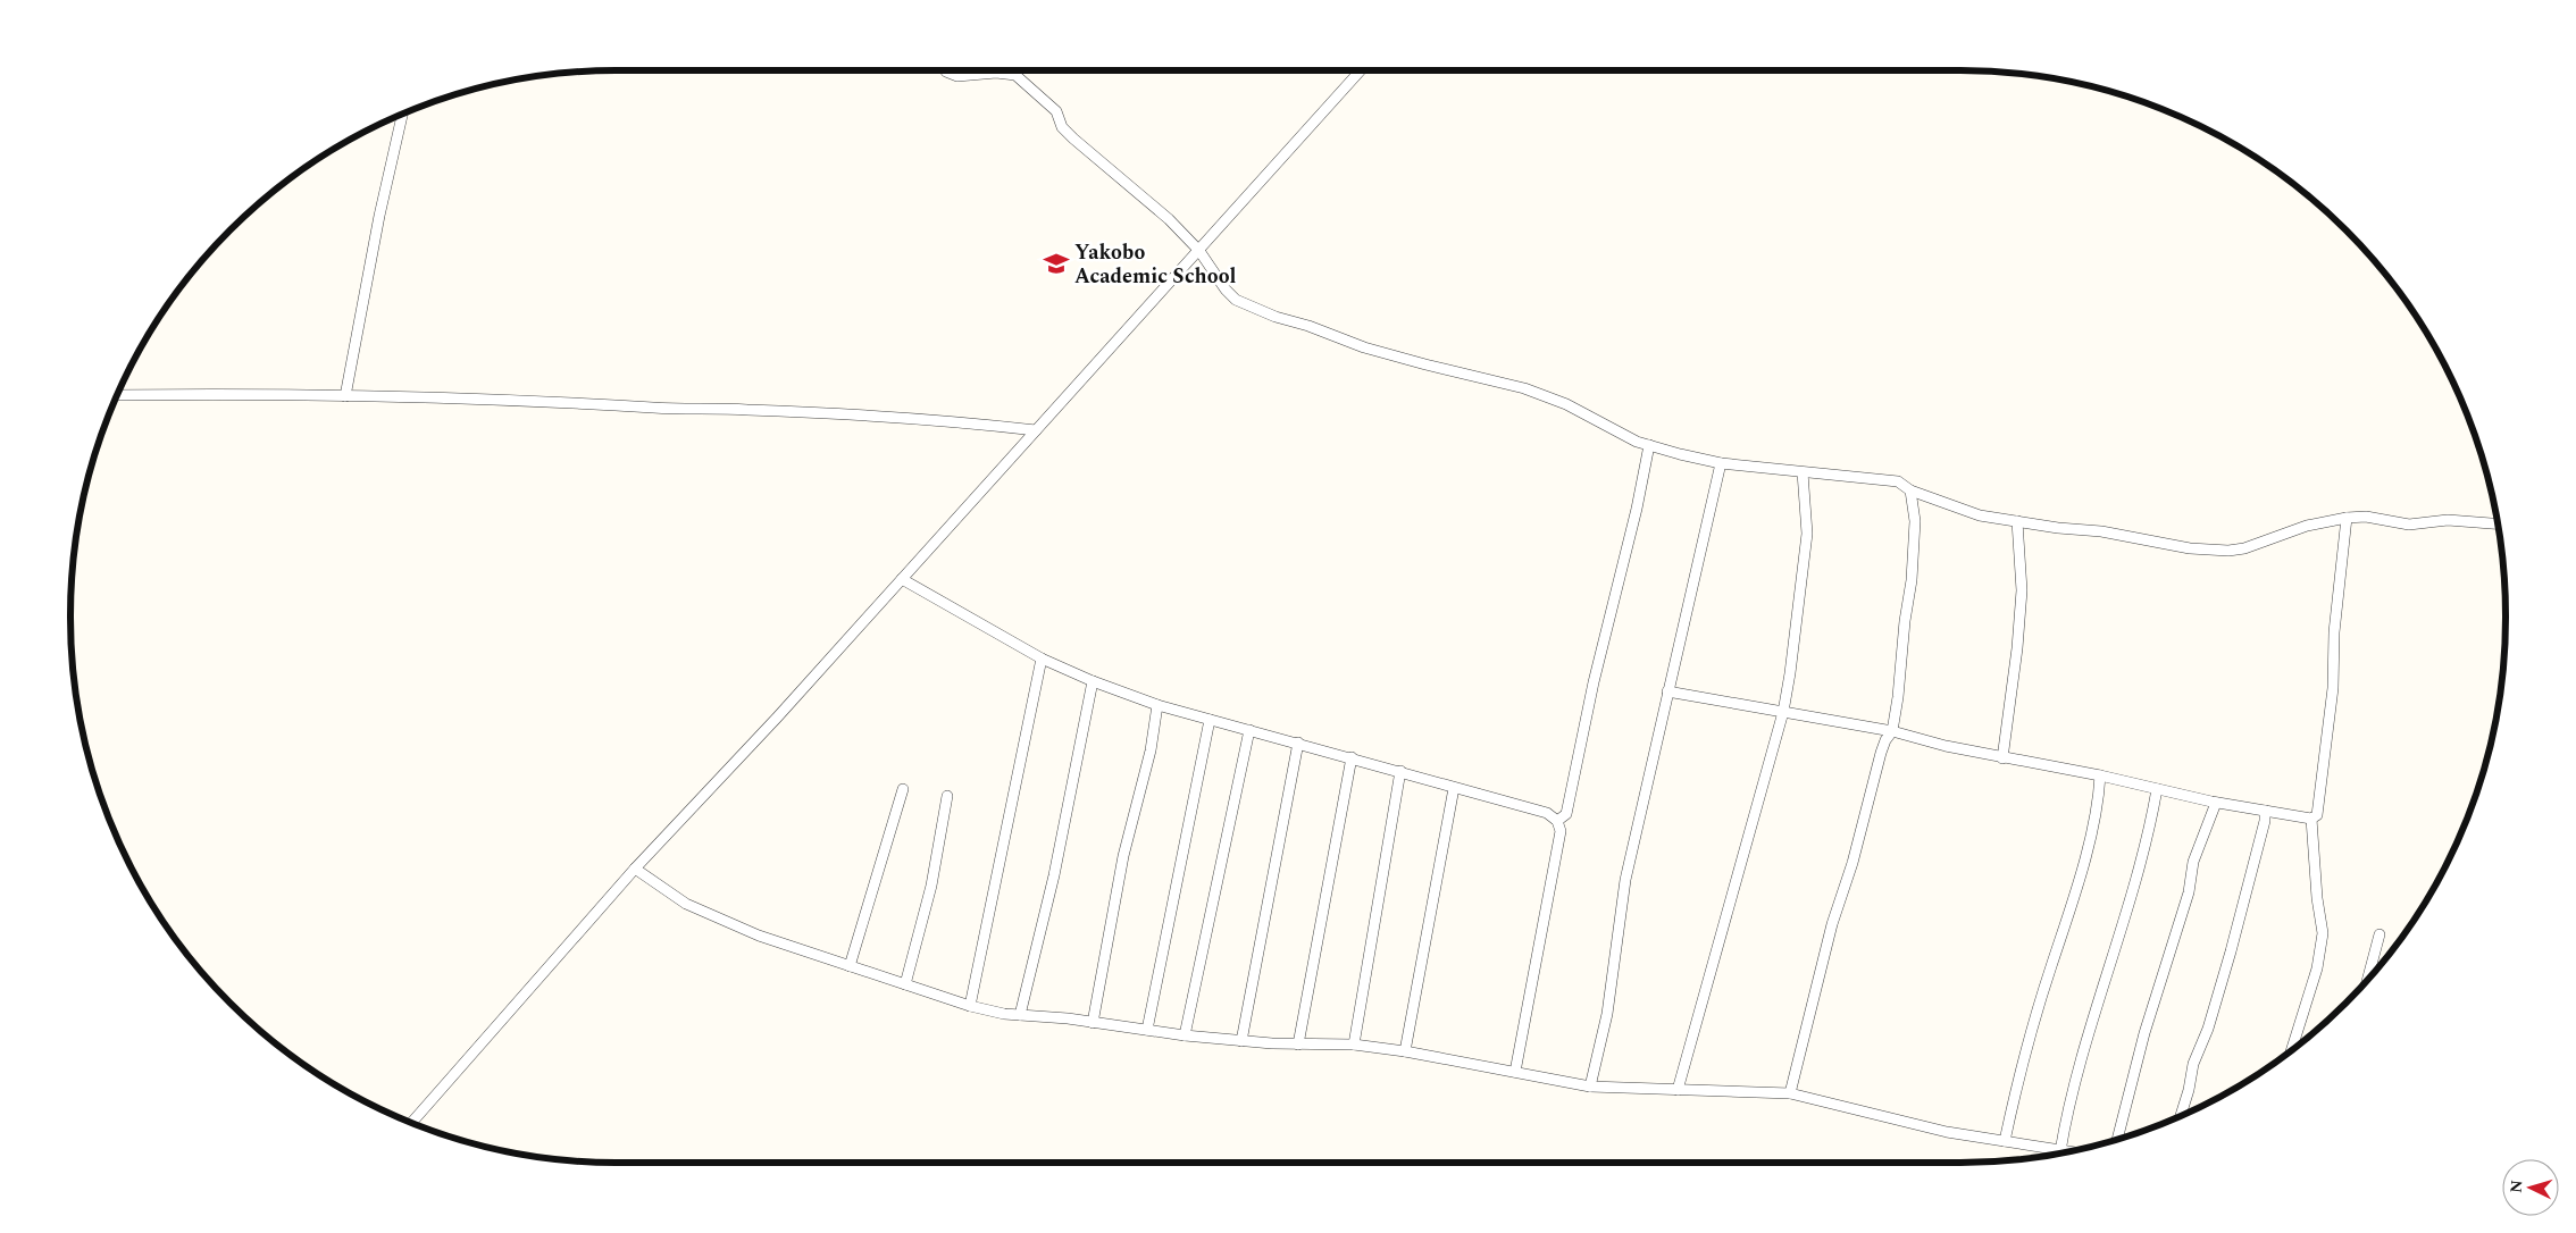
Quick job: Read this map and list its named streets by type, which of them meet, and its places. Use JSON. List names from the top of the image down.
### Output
{
  "places": {
    "school or university": ["Yakobo Academic School"]
  },
  "north": "left"
}
